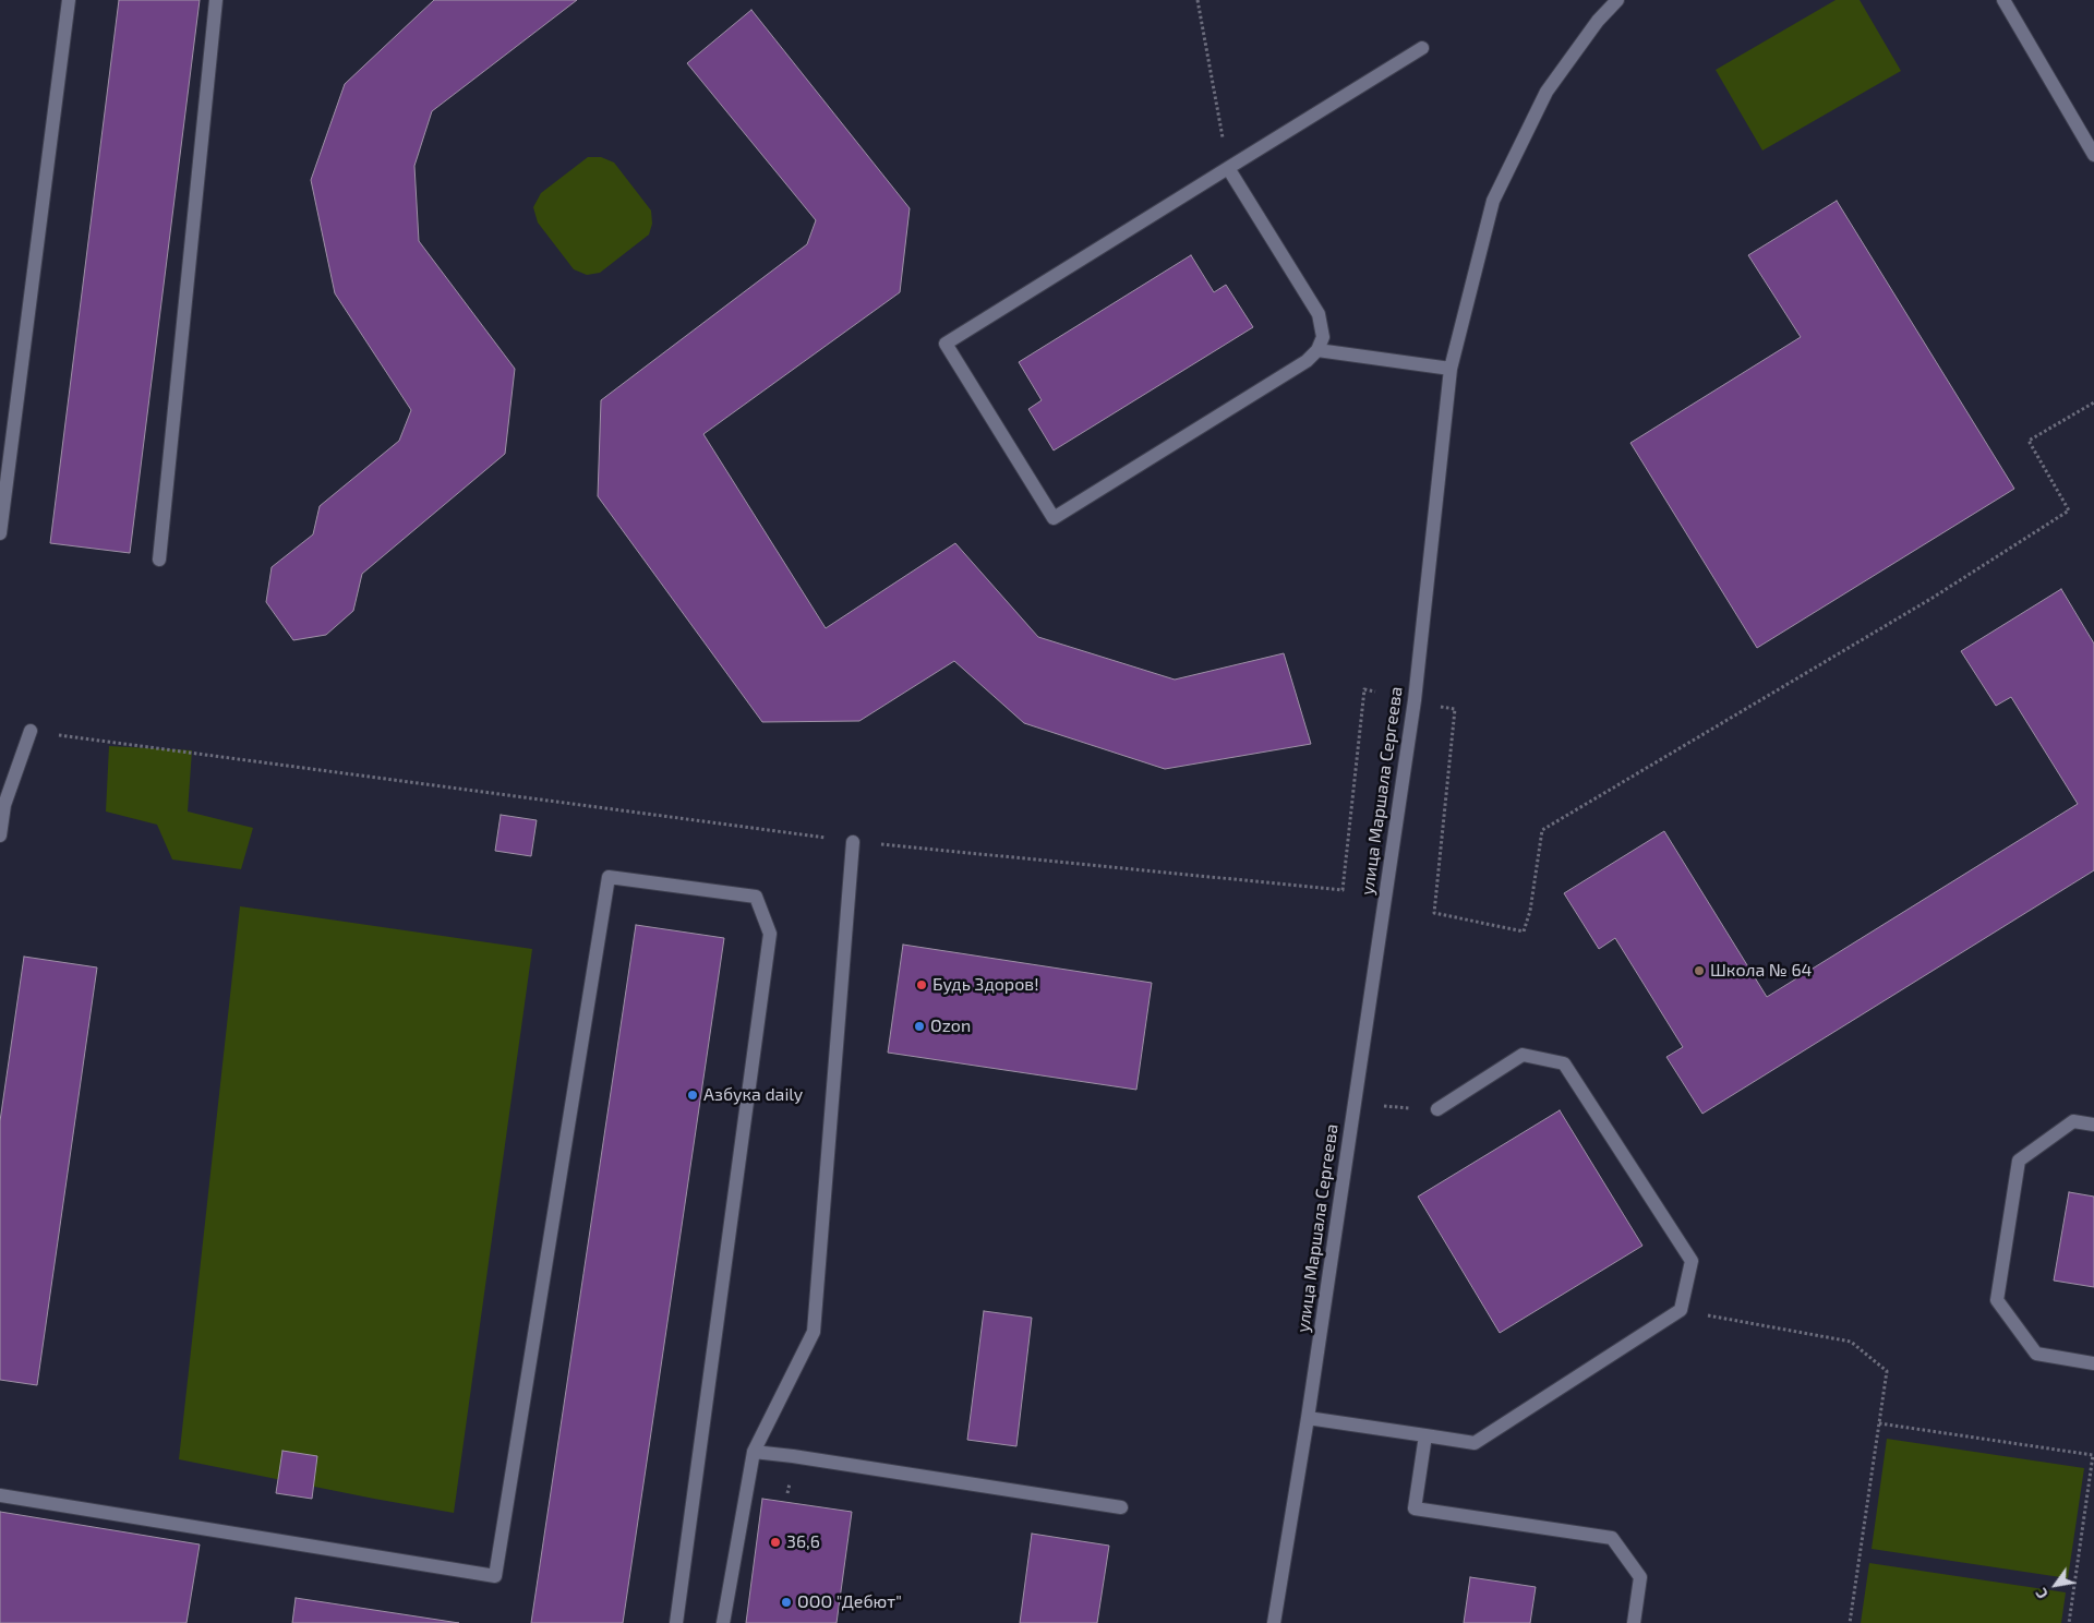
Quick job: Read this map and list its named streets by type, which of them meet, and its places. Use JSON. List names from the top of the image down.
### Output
{
  "streets": {
    "street": ["улица Маршала Сергеева"]
  },
  "places": [
    "Школа № 64",
    "Будь Здоров!",
    "Ozon",
    "Азбука daily",
    "36,6",
    "ООО \"Дебют\""
  ],
  "north": "bottom left"
}
